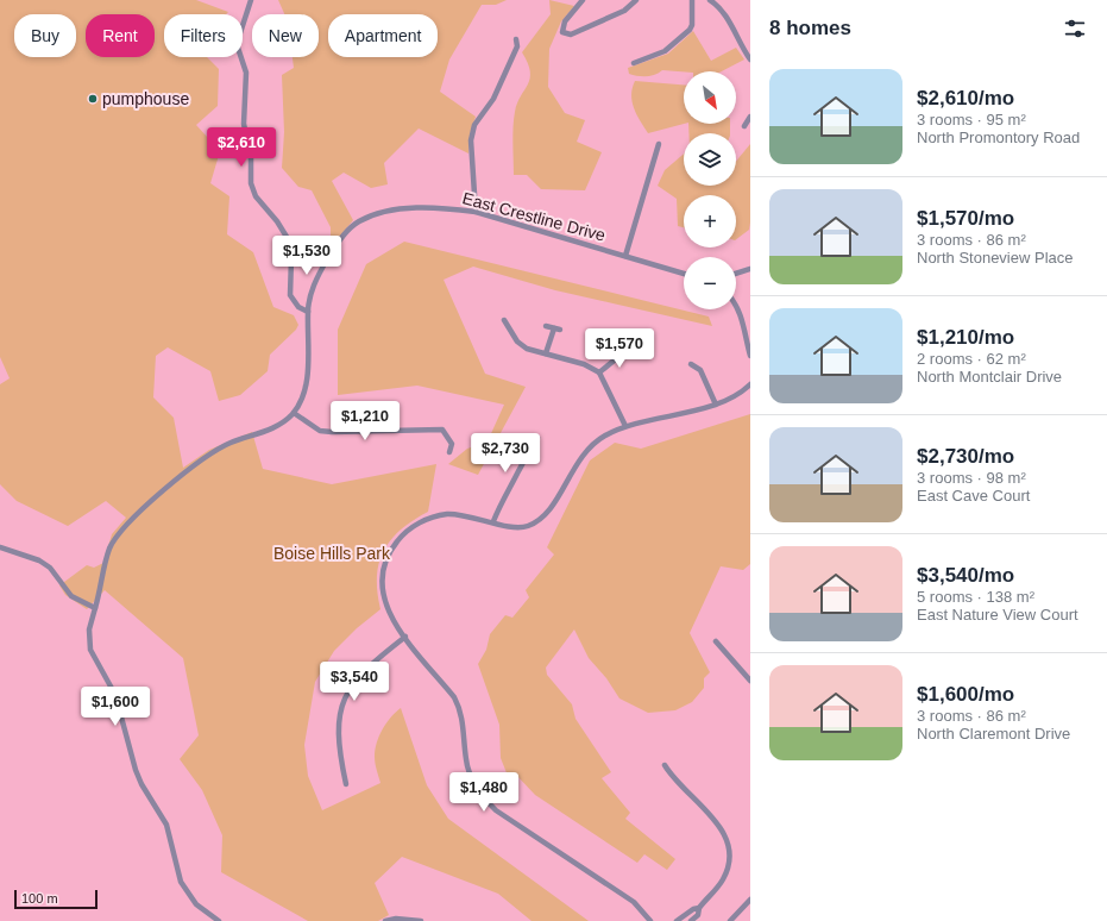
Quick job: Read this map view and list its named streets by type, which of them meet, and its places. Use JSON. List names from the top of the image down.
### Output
{
  "streets": {
    "street": ["East Crestline Drive"]
  },
  "parks": ["Boise Hills Park"],
  "places": ["pumphouse"],
  "scale_bar": "100 m",
  "north": "bottom right",
  "page": {
    "heading": "8 homes",
    "chip": [
      "Buy",
      "Rent",
      "Filters",
      "New",
      "Apartment"
    ],
    "list": [
      {
        "name": "$2,610/mo",
        "note": "3 rooms · 95 m² · North Promontory Road"
      },
      {
        "name": "$1,570/mo",
        "note": "3 rooms · 86 m² · North Stoneview Place"
      },
      {
        "name": "$1,210/mo",
        "note": "2 rooms · 62 m² · North Montclair Drive"
      },
      {
        "name": "$2,730/mo",
        "note": "3 rooms · 98 m² · East Cave Court"
      },
      {
        "name": "$3,540/mo",
        "note": "5 rooms · 138 m² · East Nature View Court"
      },
      {
        "name": "$1,600/mo",
        "note": "3 rooms · 86 m² · North Claremont Drive"
      }
    ],
    "map_buttons": ["+", "−"],
    "price": [
      "$2,610",
      "$1,530",
      "$1,570",
      "$1,210",
      "$2,730",
      "$3,540",
      "$1,600",
      "$1,480"
    ],
    "scale": "100 m"
  }
}
